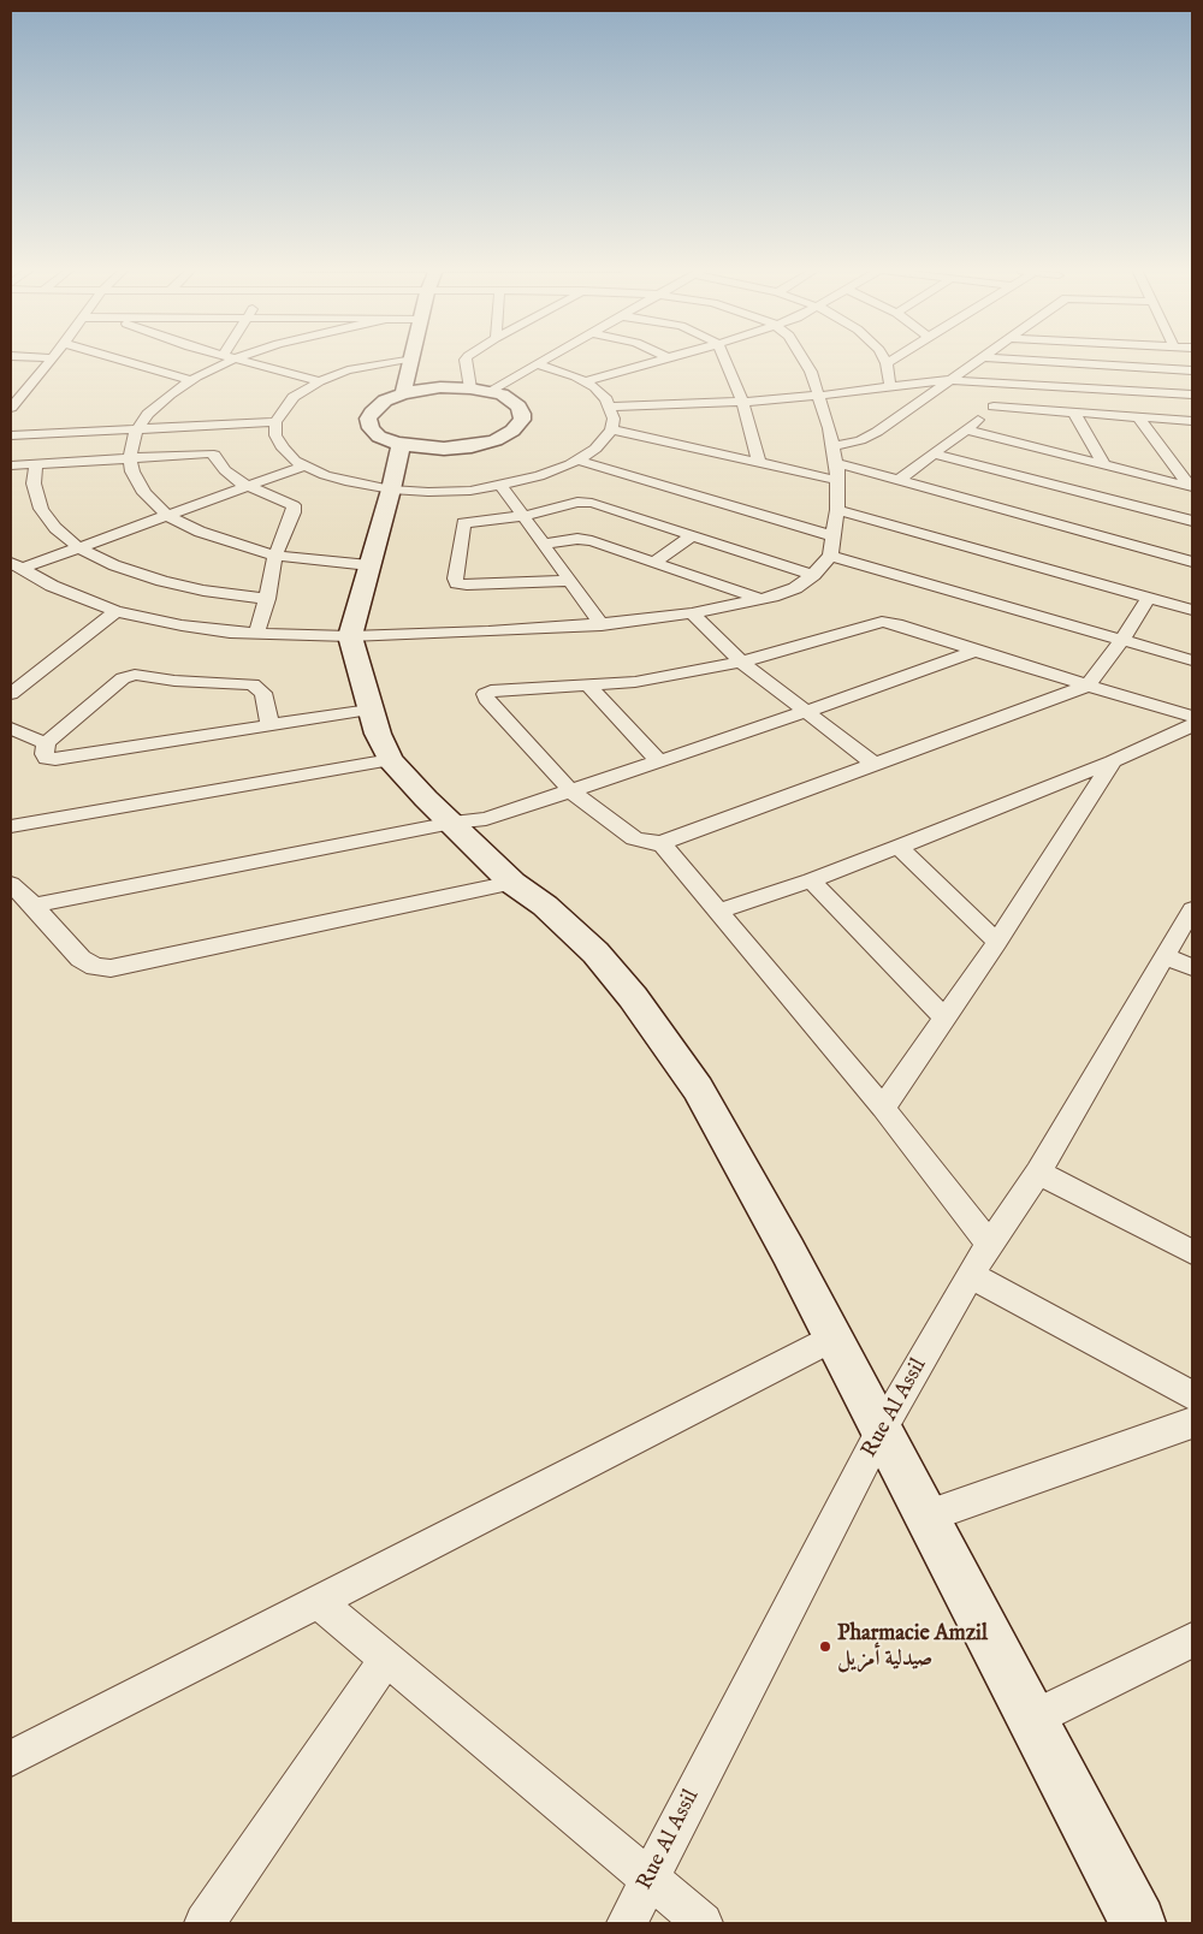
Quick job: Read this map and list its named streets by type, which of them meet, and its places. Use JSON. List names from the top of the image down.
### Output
{
  "streets": {
    "street": ["Rue Al Assil"]
  },
  "places": ["Pharmacie Amzil صيدلية أمزيل"]
}
